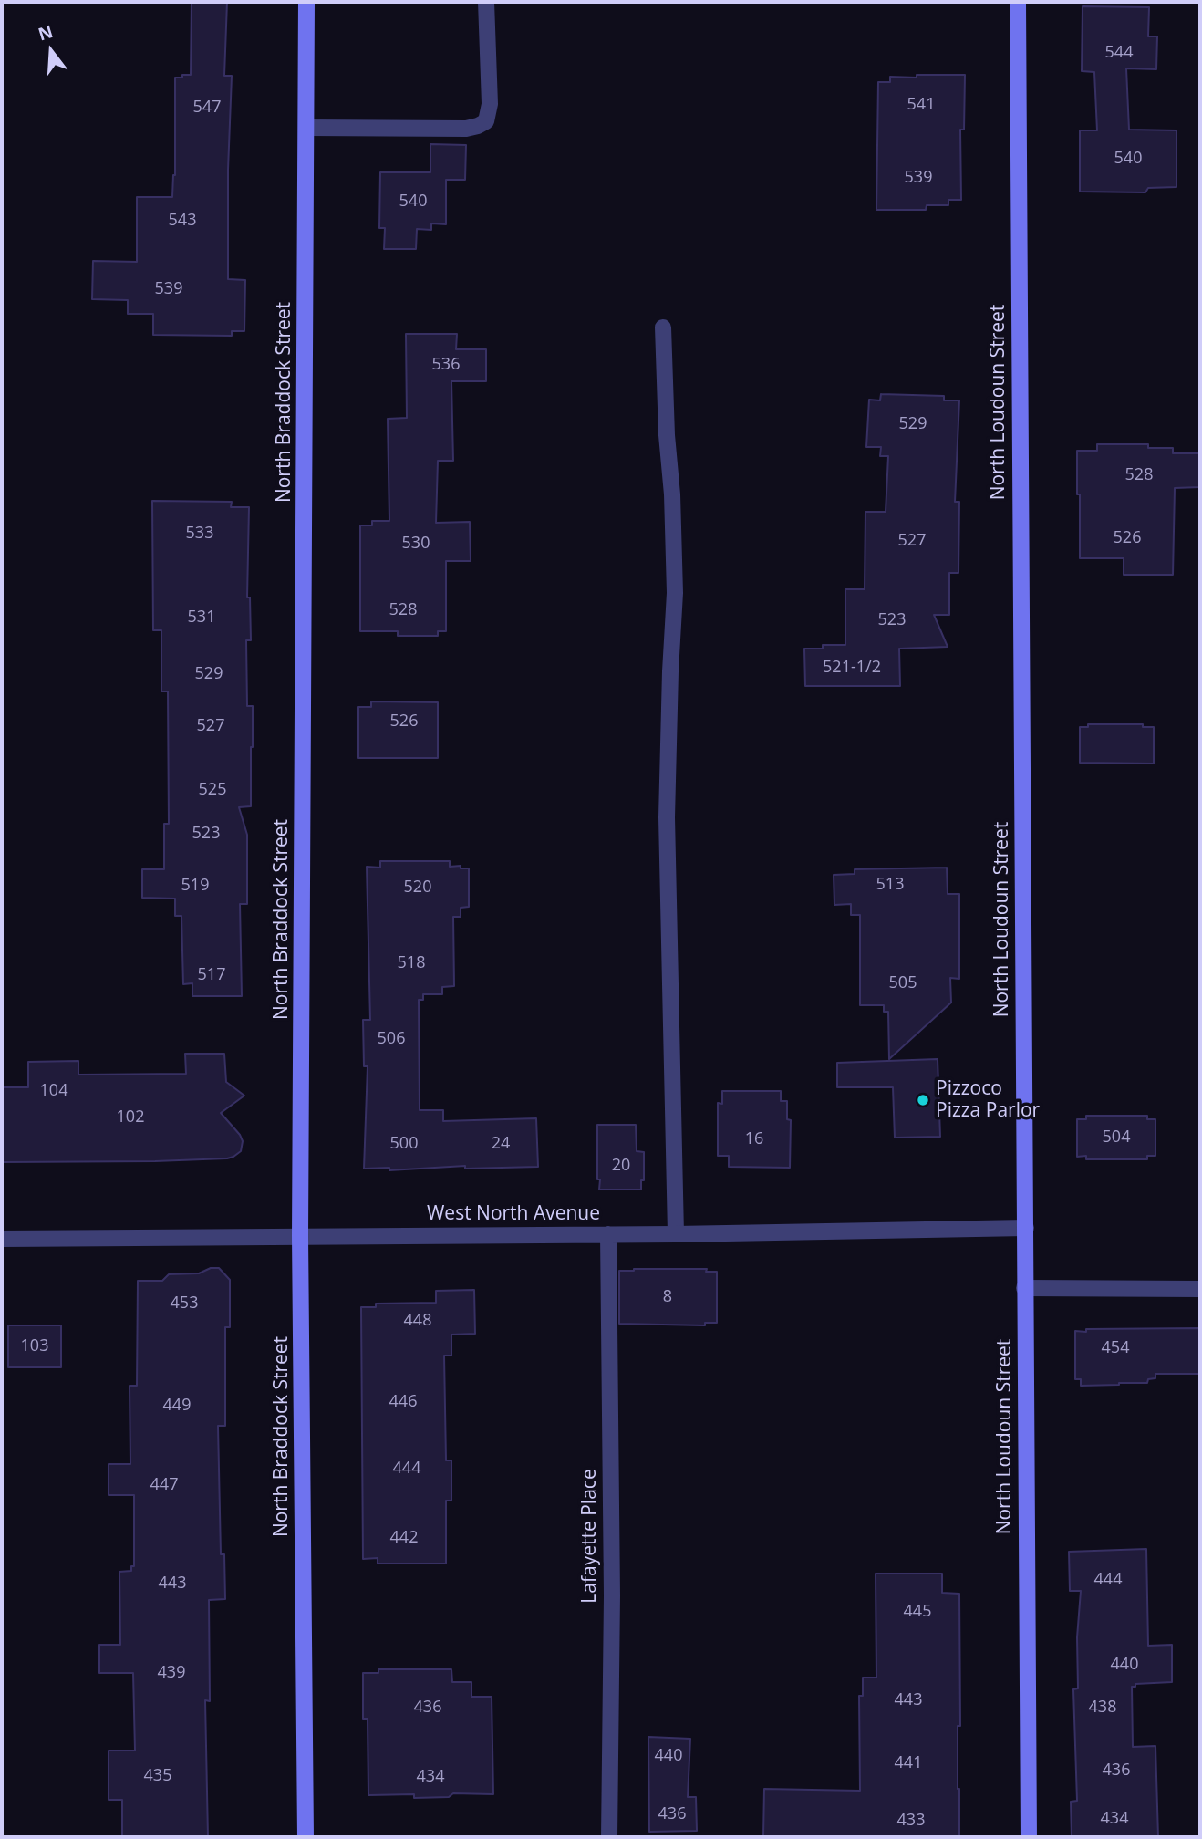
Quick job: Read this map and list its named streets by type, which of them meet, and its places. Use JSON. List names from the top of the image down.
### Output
{
  "streets": {
    "street": [
      "North Braddock Street",
      "North Loudoun Street",
      "West North Avenue",
      "Lafayette Place"
    ]
  },
  "crossings": [
    ["North Braddock Street", "West North Avenue"],
    ["North Loudoun Street", "West North Avenue"],
    ["West North Avenue", "Lafayette Place"]
  ],
  "places": ["Pizzoco Pizza Parlor"],
  "house_numbers": [
    "544",
    "541",
    "547",
    "540",
    "539",
    "540",
    "543",
    "539",
    "536",
    "529",
    "528",
    "533",
    "526",
    "527",
    "530",
    "528",
    "531",
    "523",
    "521-1/2",
    "529",
    "526",
    "527",
    "525",
    "523",
    "513",
    "519",
    "520",
    "518",
    "517",
    "505",
    "506",
    "104",
    "102",
    "504",
    "16",
    "500",
    "24",
    "20",
    "8",
    "453",
    "448",
    "103",
    "454",
    "446",
    "449",
    "444",
    "447",
    "442",
    "444",
    "443",
    "445",
    "440",
    "439",
    "443",
    "436",
    "438",
    "440",
    "441",
    "436",
    "435",
    "434",
    "436",
    "434",
    "433"
  ],
  "north": "top"
}
